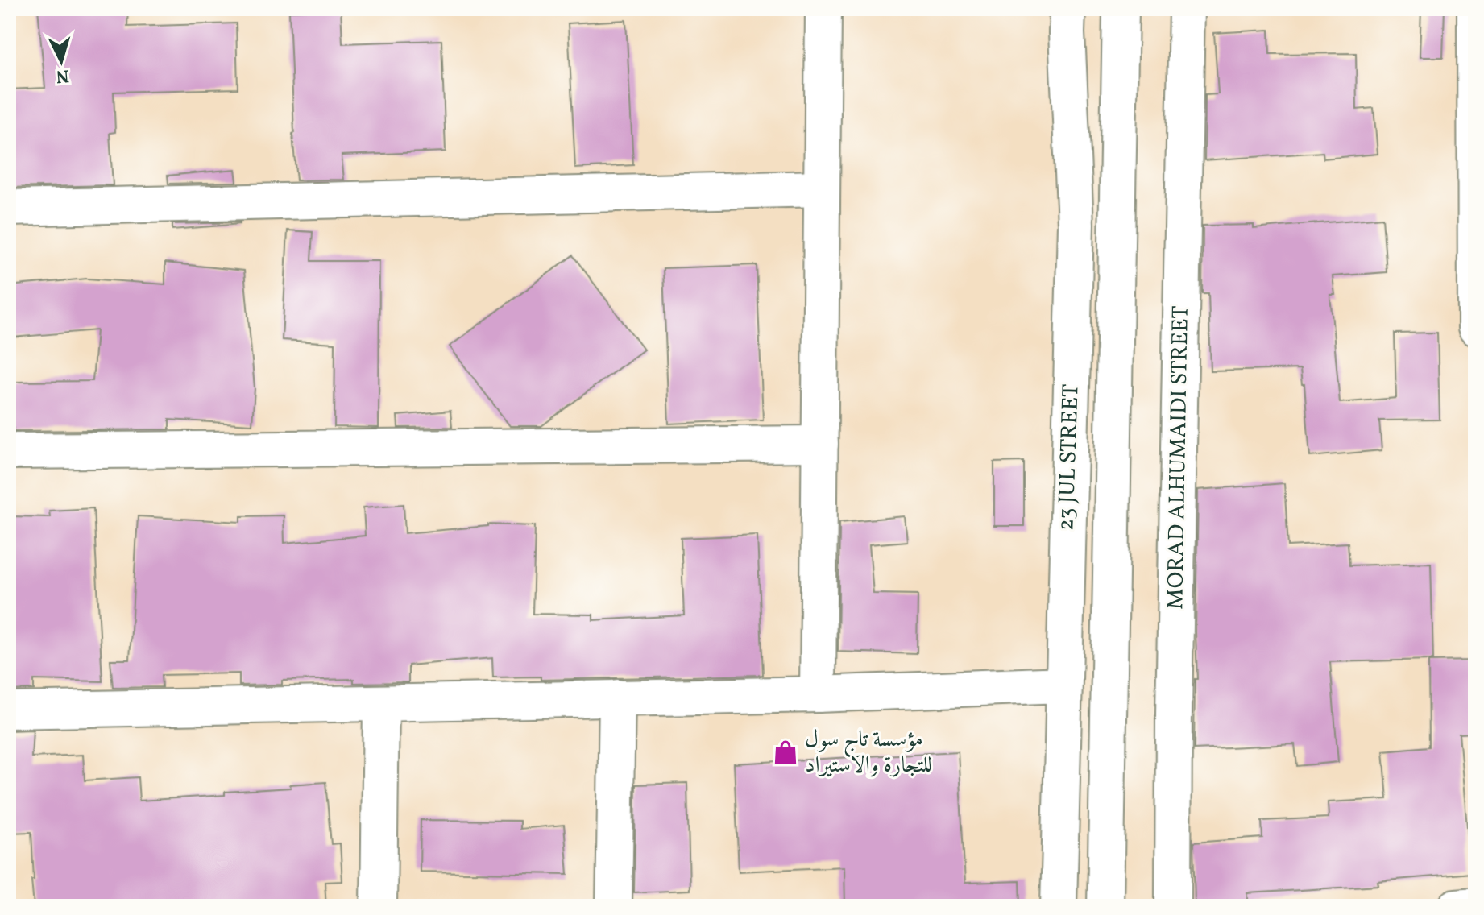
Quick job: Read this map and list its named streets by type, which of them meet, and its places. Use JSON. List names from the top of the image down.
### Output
{
  "streets": {
    "street": ["23 JUL STREET", "MORAD ALHUMAIDI STREET"]
  },
  "places": {
    "shop": ["مؤسسة تاج سول للتجارة والاستيراد"]
  },
  "north": "bottom"
}
